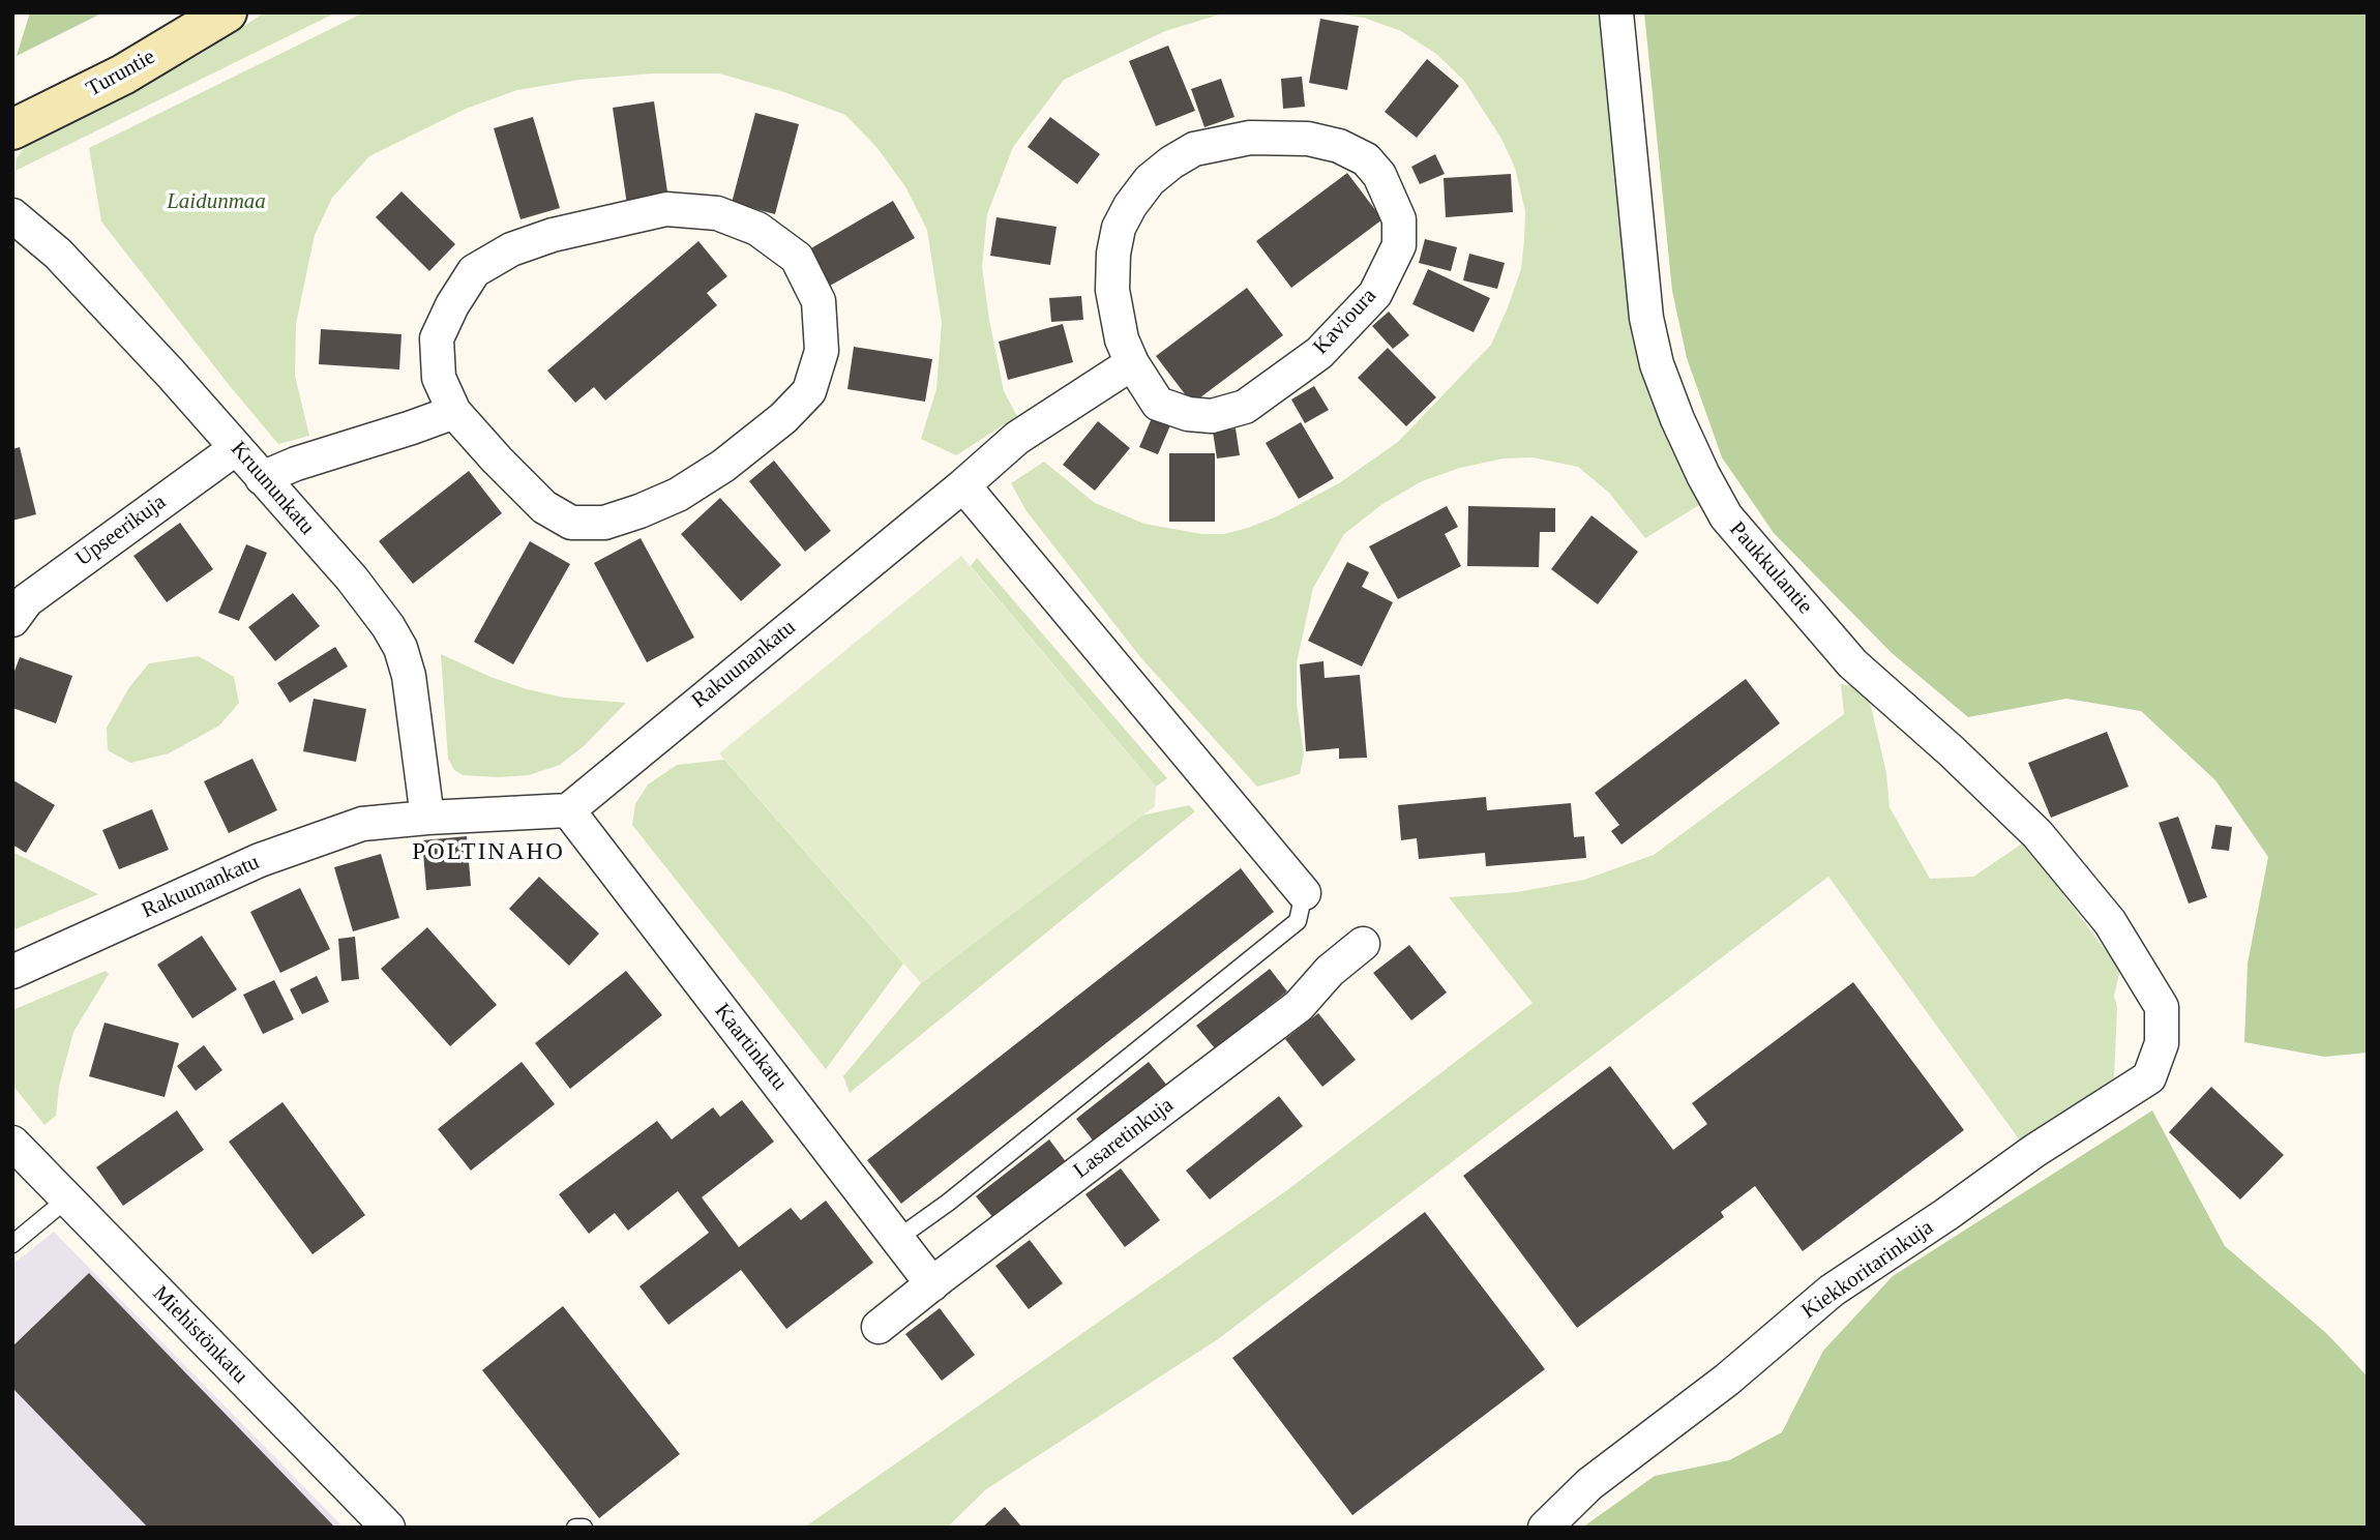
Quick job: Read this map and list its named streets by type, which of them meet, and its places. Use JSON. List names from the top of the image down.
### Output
{
  "streets": {
    "main road": ["Turuntie"],
    "street": [
      "Kavioura",
      "Kruununkatu",
      "Upseerikuja",
      "Paukkulantie",
      "Rakuunankatu",
      "Kaartinkatu",
      "Lasaretinkuja",
      "Kiekkoritarinkuja",
      "Miehistönkatu"
    ]
  },
  "crossings": [
    ["Kruununkatu", "Upseerikuja"],
    ["Kruununkatu", "Rakuunankatu"],
    ["Paukkulantie", "Kiekkoritarinkuja"],
    ["Rakuunankatu", "Kaartinkatu"],
    ["Kaartinkatu", "Lasaretinkuja"]
  ],
  "districts": ["POLTINAHO"],
  "parks": ["Laidunmaa"]
}
